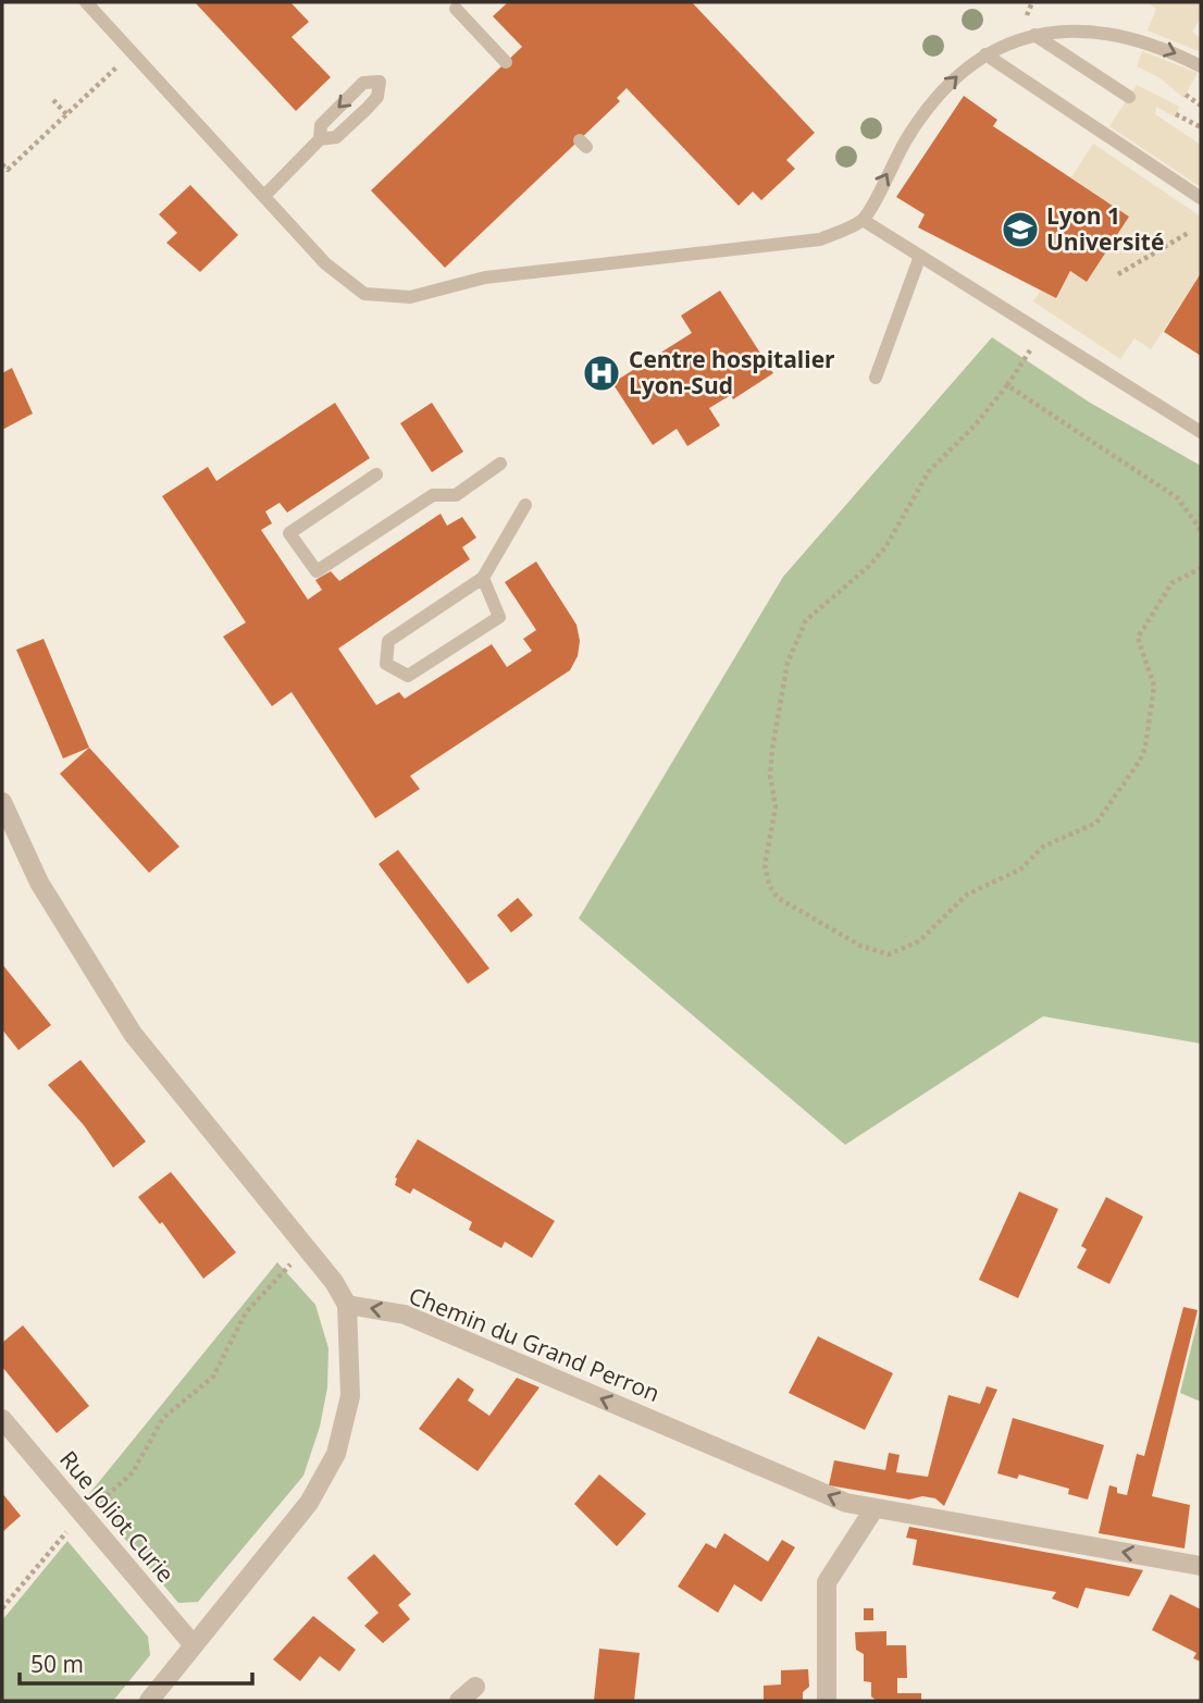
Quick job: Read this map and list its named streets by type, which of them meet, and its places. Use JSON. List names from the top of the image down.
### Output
{
  "streets": {
    "street": ["Chemin du Grand Perron", "Rue Joliot Curie"]
  },
  "one_way": ["Chemin du Grand Perron"],
  "places": {
    "school or university": ["Lyon 1 Université"],
    "hospital": ["Centre hospitalier Lyon-Sud"]
  },
  "scale_bar": "50 m"
}
